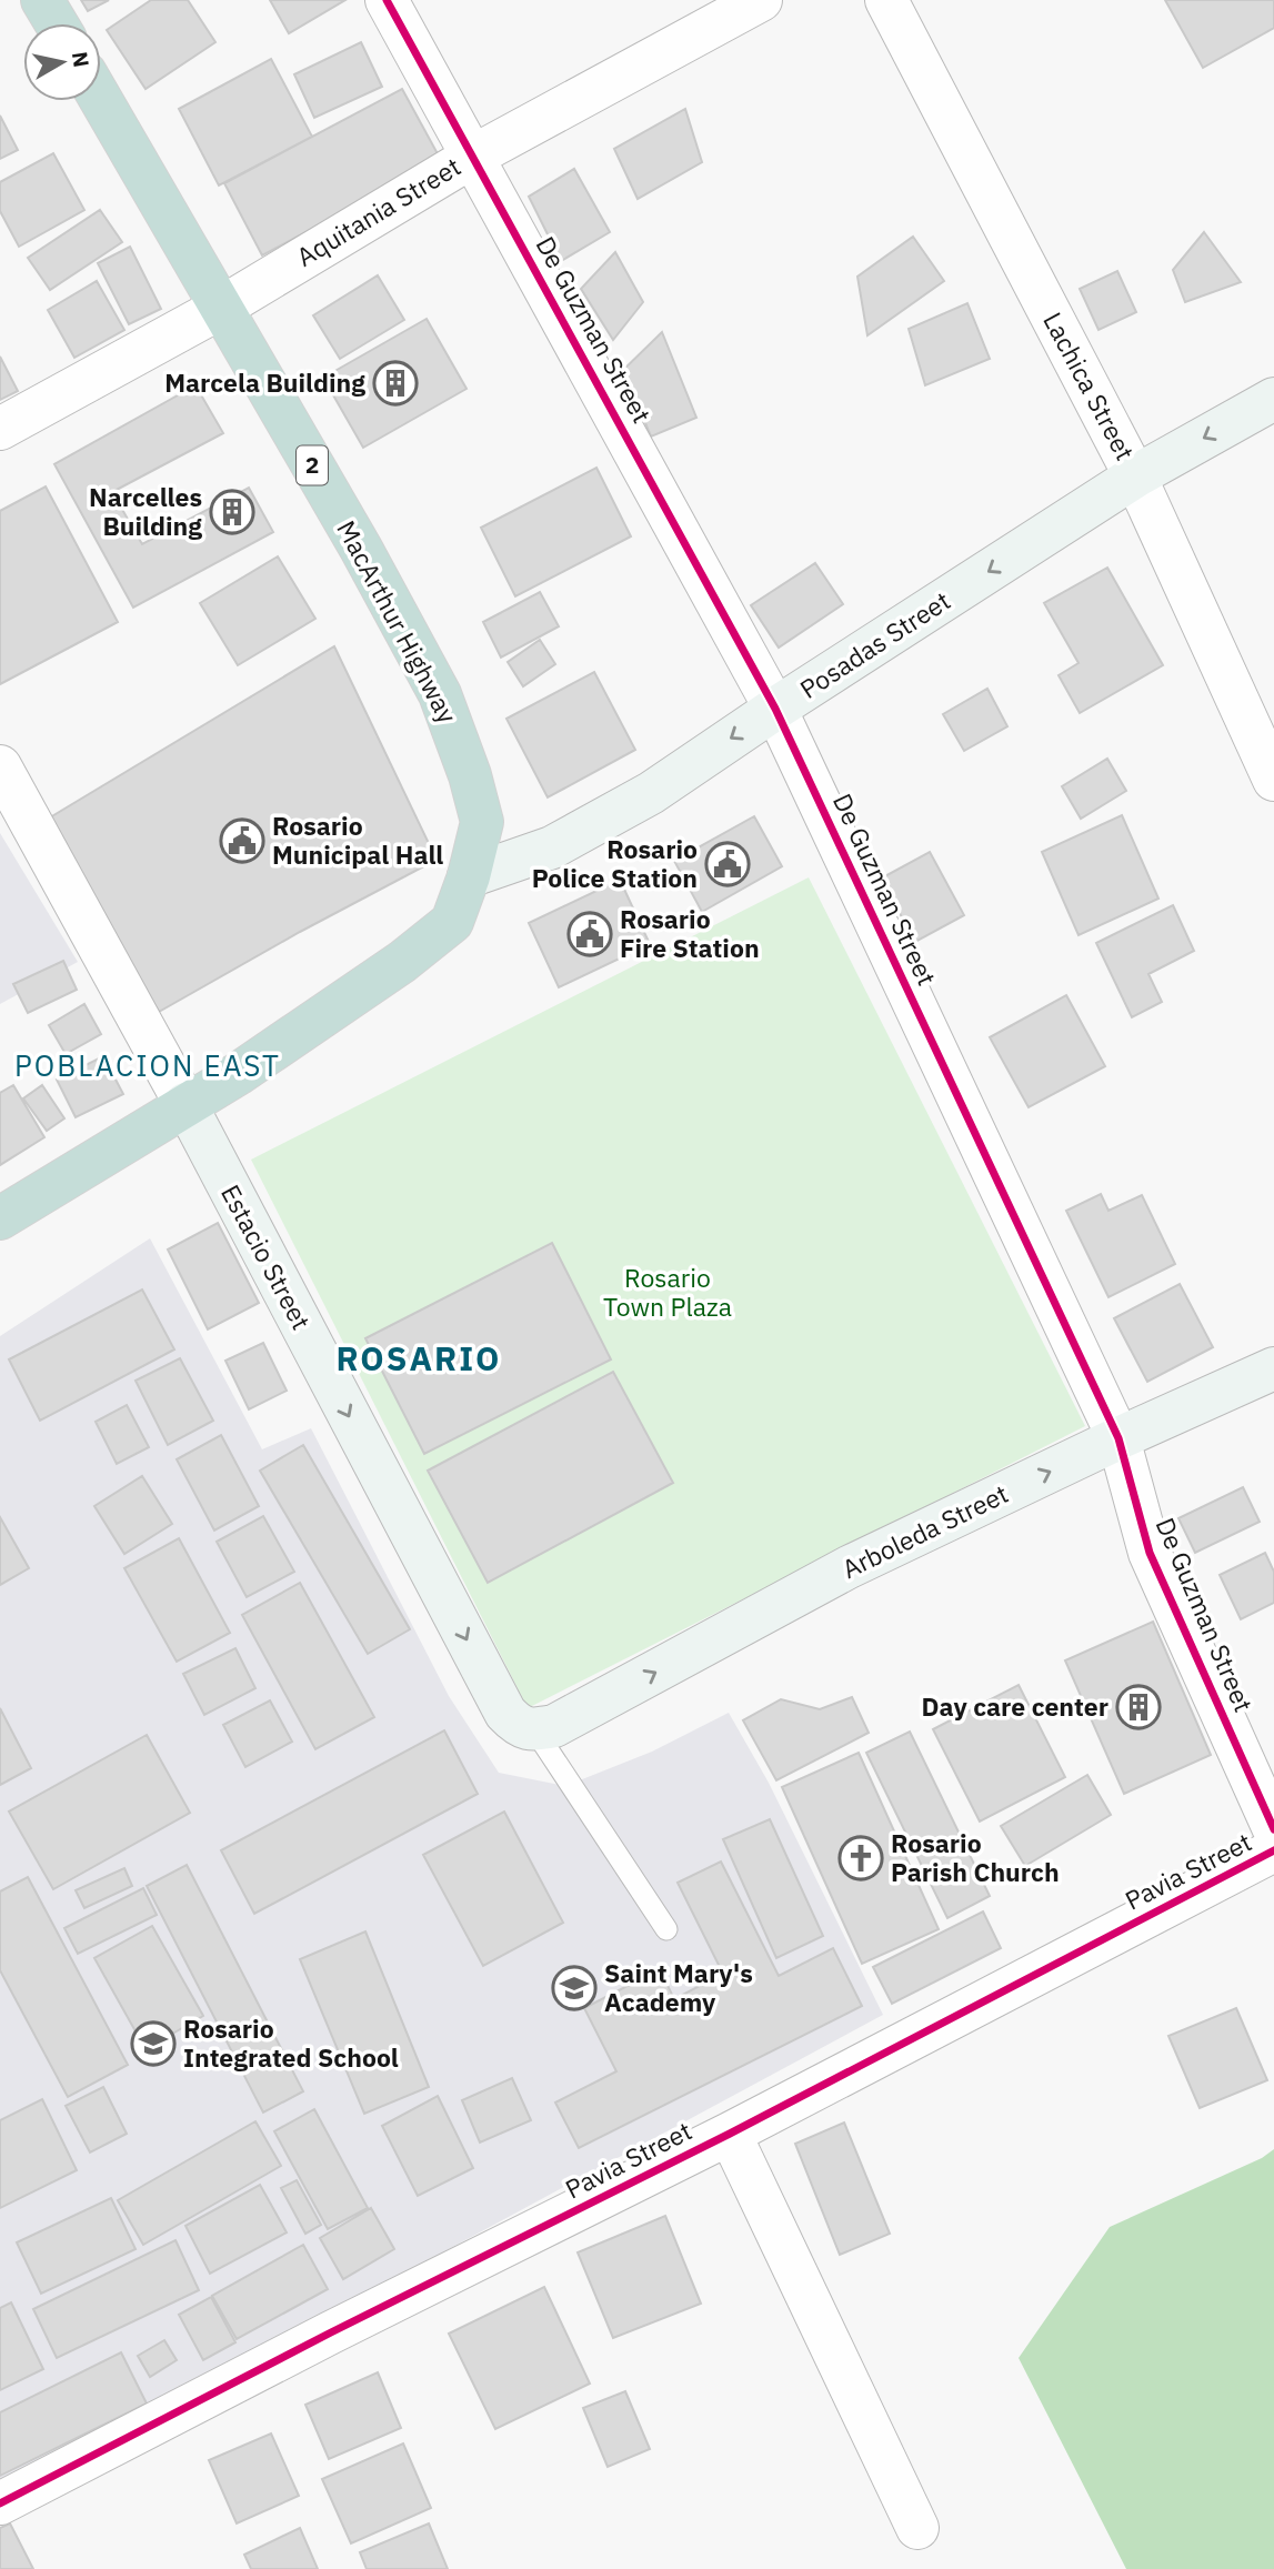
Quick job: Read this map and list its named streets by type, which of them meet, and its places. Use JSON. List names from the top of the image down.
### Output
{
  "streets": {
    "highway": ["2", "MacArthur Highway"],
    "main road": ["Posadas Street", "Estacio Street", "Arboleda Street"],
    "street": [
      "Aquitania Street",
      "De Guzman Street",
      "Lachica Street",
      "Pavia Street"
    ]
  },
  "crossings": [
    ["Aquitania Street", "De Guzman Street"],
    ["Aquitania Street", "MacArthur Highway"],
    ["De Guzman Street", "Posadas Street"],
    ["De Guzman Street", "Arboleda Street"],
    ["Lachica Street", "Posadas Street"],
    ["MacArthur Highway", "Posadas Street"],
    ["MacArthur Highway", "Estacio Street"],
    ["Estacio Street", "Arboleda Street"]
  ],
  "one_way": ["Posadas Street", "Estacio Street", "Arboleda Street"],
  "districts": ["POBLACION EAST", "ROSARIO"],
  "parks": ["Rosario Town Plaza"],
  "places": {
    "building": ["Marcela Building", "Narcelles Building", "Day care center"],
    "public building": ["Rosario Municipal Hall", "Rosario Police Station", "Rosario Fire Station"],
    "church": ["Rosario Parish Church"],
    "school or university": ["Saint Mary's Academy", "Rosario Integrated School"]
  },
  "north": "right"
}
